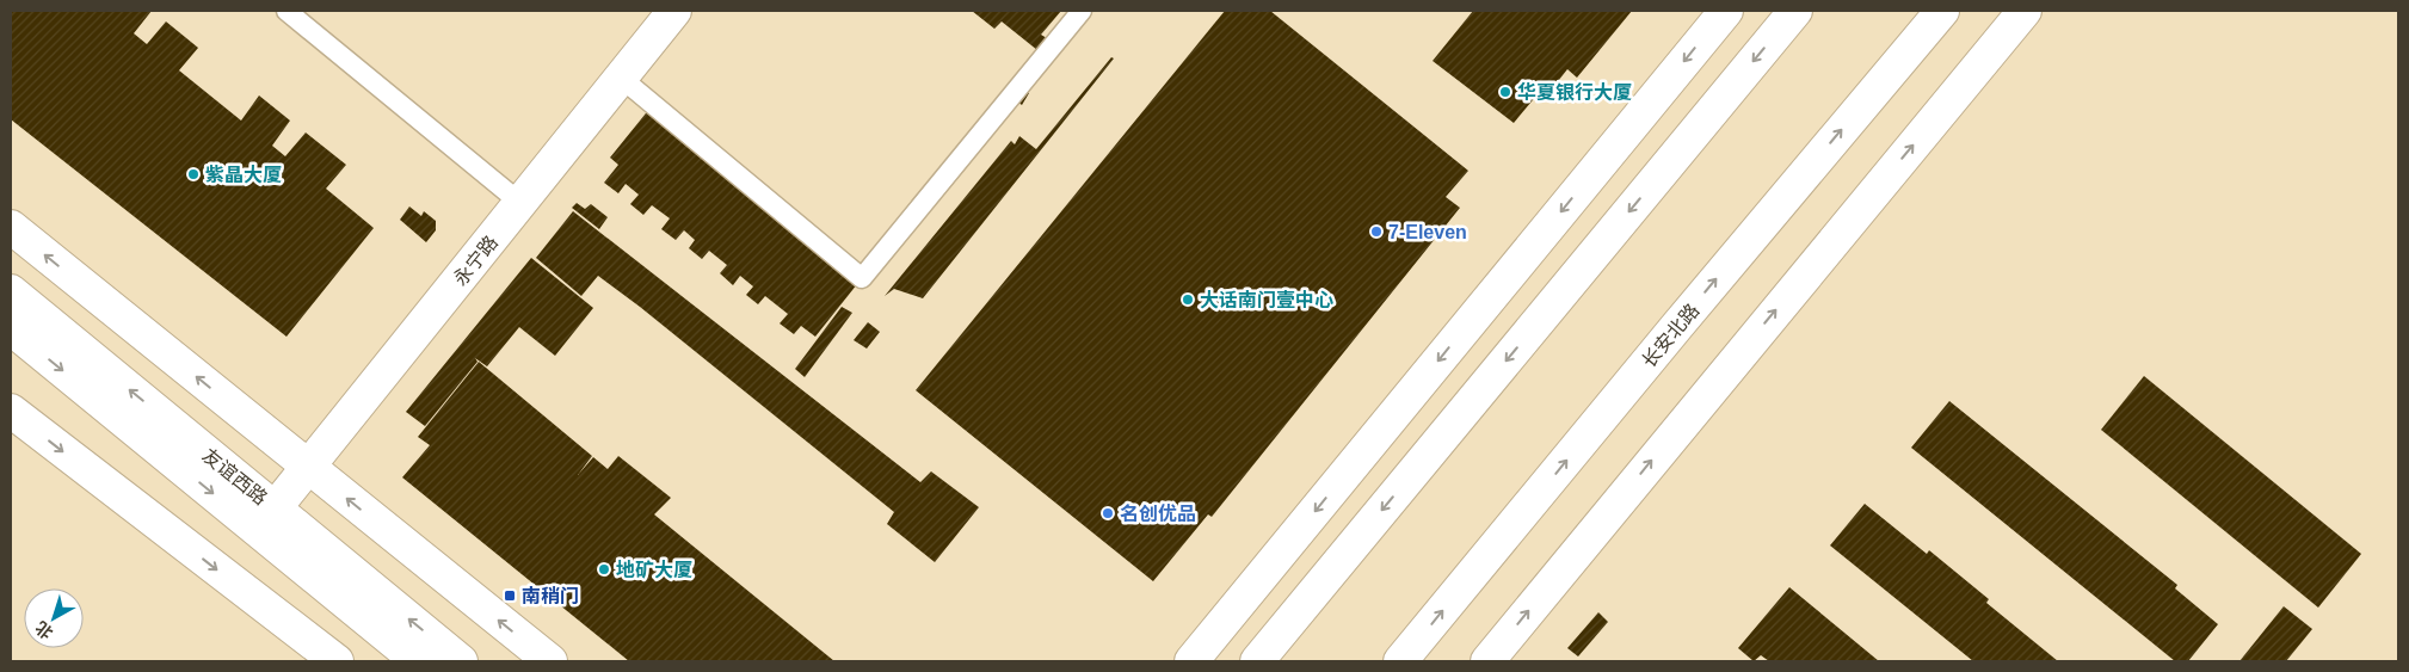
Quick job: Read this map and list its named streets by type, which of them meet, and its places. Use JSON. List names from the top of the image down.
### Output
{
  "streets": {
    "street": ["永宁路", "长安北路", "友谊西路"]
  },
  "crossings": [
    ["永宁路", "友谊西路"]
  ],
  "places": {
    "other": [
      "华夏银行大厦",
      "紫晶大厦",
      "7-Eleven",
      "大话南门壹中心",
      "名创优品",
      "地矿大厦"
    ],
    "transit": ["南稍门"]
  },
  "north": "bottom left"
}
